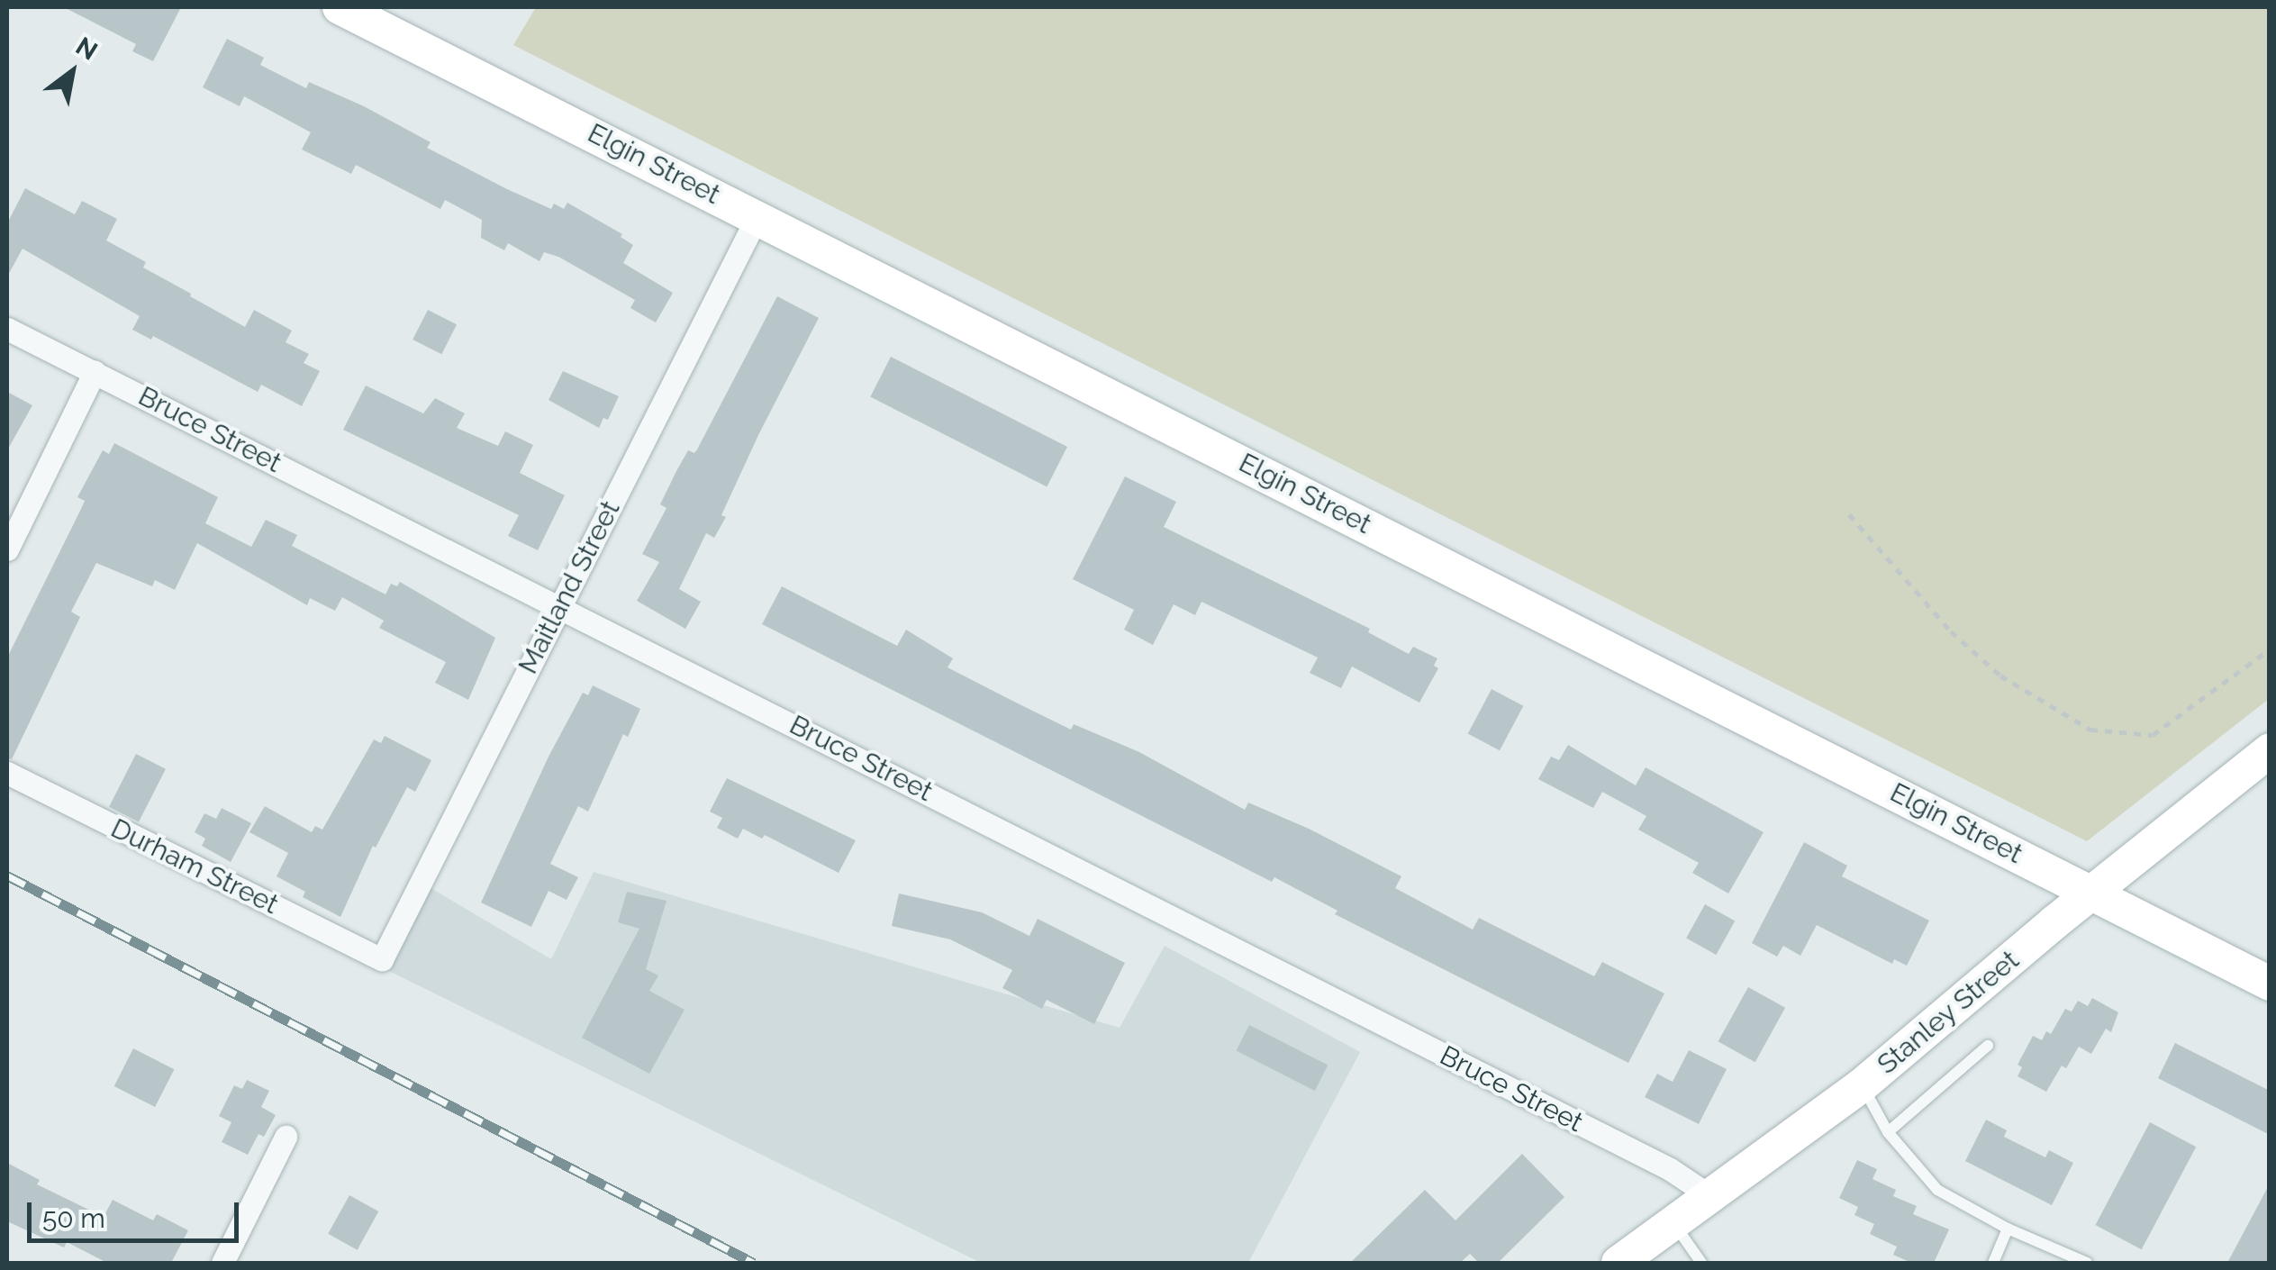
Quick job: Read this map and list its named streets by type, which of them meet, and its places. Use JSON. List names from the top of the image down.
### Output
{
  "streets": {
    "main road": ["Elgin Street", "Stanley Street"],
    "street": ["Bruce Street", "Maitland Street", "Durham Street"]
  },
  "crossings": [
    ["Elgin Street", "Maitland Street"],
    ["Elgin Street", "Stanley Street"],
    ["Bruce Street", "Maitland Street"],
    ["Bruce Street", "Stanley Street"],
    ["Maitland Street", "Durham Street"]
  ],
  "scale_bar": "50 m",
  "north": "top right"
}
